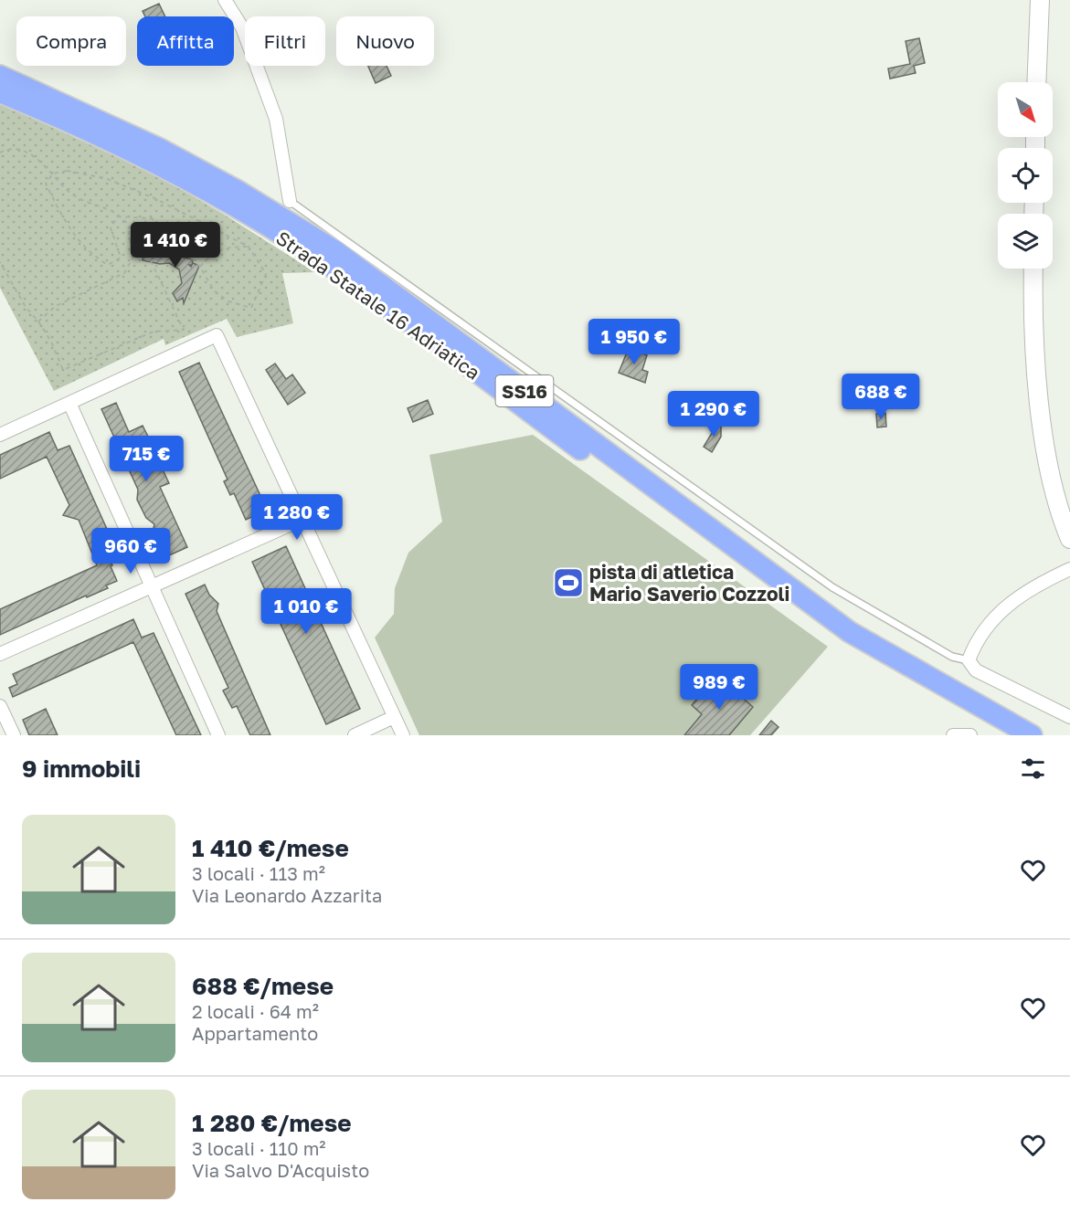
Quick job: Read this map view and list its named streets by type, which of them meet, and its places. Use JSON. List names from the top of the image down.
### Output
{
  "streets": {
    "highway": ["Strada Statale 16 Adriatica", "SS16"]
  },
  "places": {
    "sports": ["pista di atletica Mario Saverio Cozzoli"]
  },
  "north": "bottom right",
  "page": {
    "chip": [
      "Compra",
      "Affitta",
      "Filtri",
      "Nuovo"
    ],
    "price": [
      "1 410 €",
      "1 950 €",
      "688 €",
      "1 290 €",
      "715 €",
      "1 280 €",
      "960 €",
      "1 010 €",
      "989 €"
    ],
    "heading": "9 immobili",
    "list": [
      {
        "name": "1 410 €/mese",
        "note": "3 locali · 113 m² · Via Leonardo Azzarita"
      },
      {
        "name": "688 €/mese",
        "note": "2 locali · 64 m² · Appartamento"
      },
      {
        "name": "1 280 €/mese",
        "note": "3 locali · 110 m² · Via Salvo D'Acquisto"
      }
    ]
  }
}
